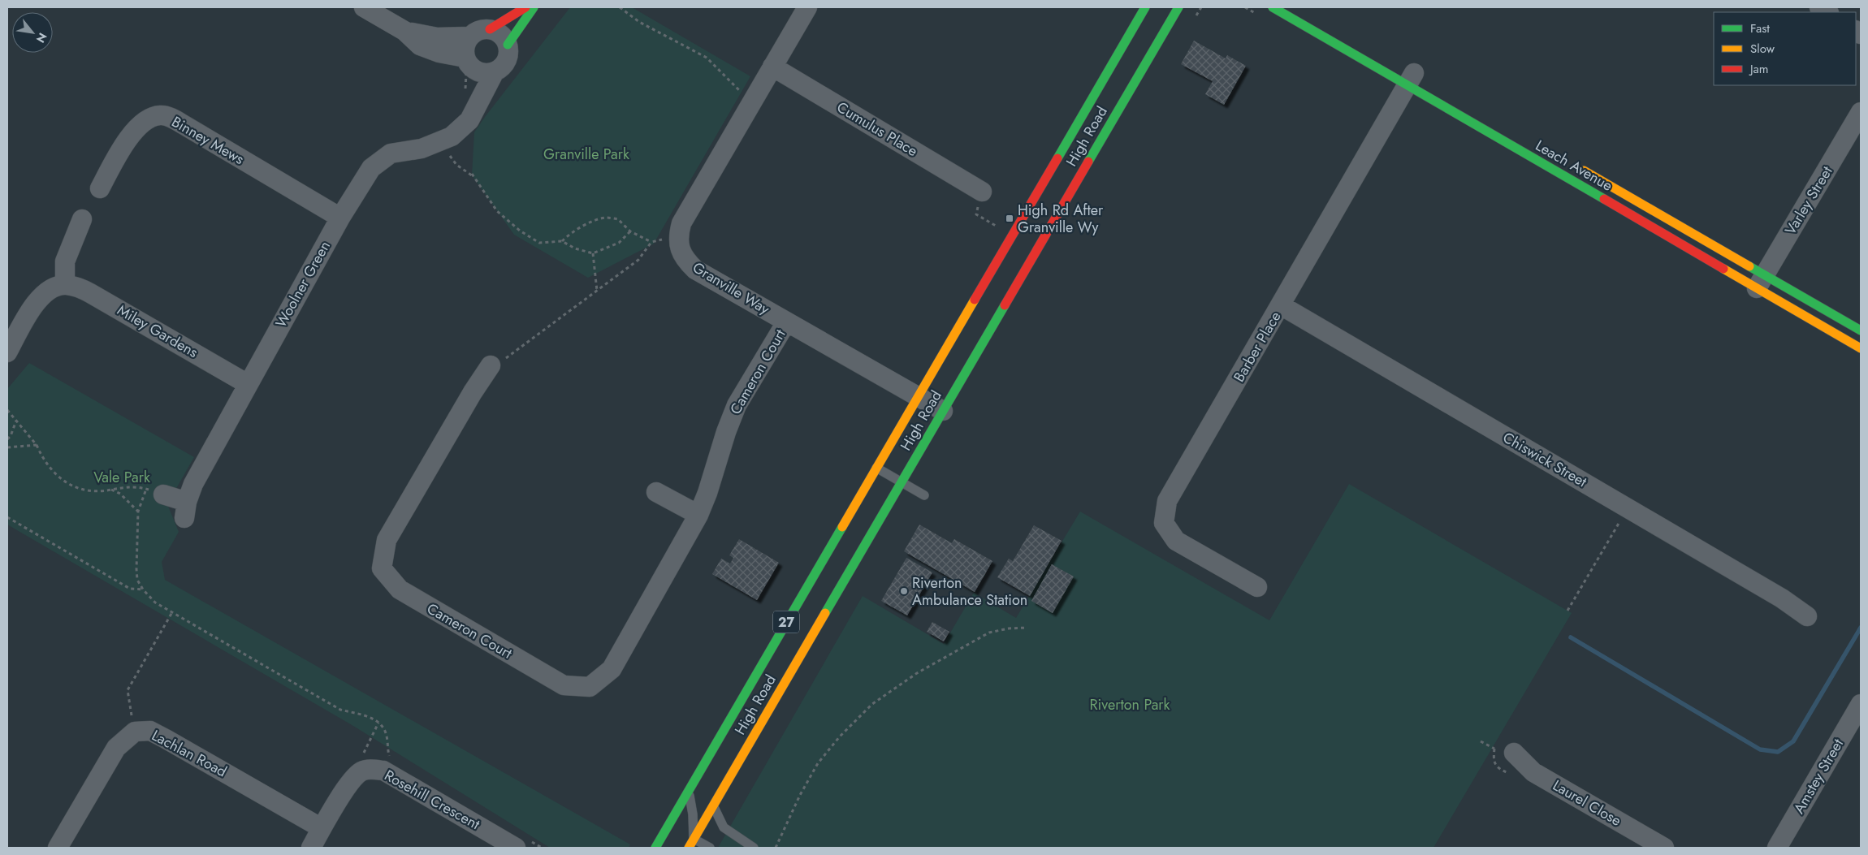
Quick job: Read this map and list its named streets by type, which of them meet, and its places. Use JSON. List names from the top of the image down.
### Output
{
  "streets": {
    "main road": ["High Road", "Leach Avenue", "27"],
    "street": [
      "Cumulus Place",
      "Binney Mews",
      "Varley Street",
      "Woolner Green",
      "Granville Way",
      "Miley Gardens",
      "Barber Place",
      "Cameron Court",
      "Chiswick Street",
      "Lachlan Road",
      "Amstey Street",
      "Rosehill Crescent",
      "Laurel Close"
    ]
  },
  "crossings": [
    ["High Road", "Granville Way"],
    ["Binney Mews", "Woolner Green"],
    ["Leach Avenue", "Varley Street"],
    ["Leach Avenue", "Barber Place"],
    ["Woolner Green", "Miley Gardens"],
    ["Granville Way", "Cameron Court"],
    ["Barber Place", "Chiswick Street"]
  ],
  "parks": ["Granville Park", "Vale Park", "Riverton Park"],
  "places": {
    "transit": ["High Rd After Granville Wy"],
    "other": ["Riverton Ambulance Station"]
  },
  "legend": ["Fast", "Slow", "Jam"],
  "north": "bottom right"
}
